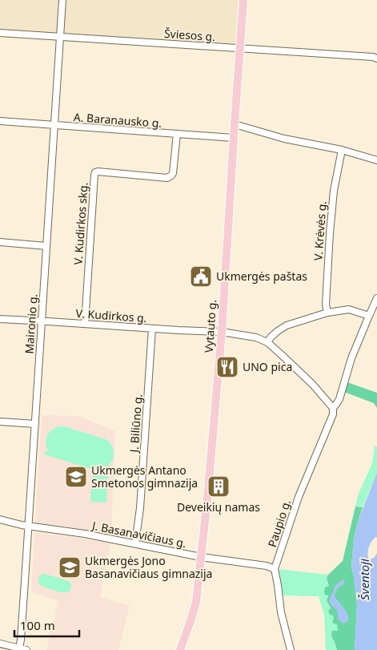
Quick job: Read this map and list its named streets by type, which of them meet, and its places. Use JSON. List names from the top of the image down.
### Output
{
  "streets": {
    "main road": ["Vytauto g."],
    "street": [
      "Šviesos g.",
      "A. Baranausko g.",
      "V. Kudirkos skg.",
      "V. Krėvės g.",
      "V. Kudirkos g.",
      "Maironio g.",
      "J. Biliūno g.",
      "Paupio g.",
      "J. Basanavičiaus g."
    ]
  },
  "crossings": [
    ["Šviesos g.", "Maironio g."],
    ["Šviesos g.", "Vytauto g."],
    ["A. Baranausko g.", "V. Kudirkos skg."],
    ["A. Baranausko g.", "Maironio g."],
    ["A. Baranausko g.", "Vytauto g."],
    ["V. Kudirkos skg.", "V. Kudirkos g."],
    ["V. Kudirkos g.", "Maironio g."],
    ["V. Kudirkos g.", "Vytauto g."],
    ["V. Kudirkos g.", "J. Biliūno g."],
    ["Maironio g.", "J. Basanavičiaus g."],
    ["Vytauto g.", "J. Basanavičiaus g."],
    ["J. Biliūno g.", "J. Basanavičiaus g."],
    ["Paupio g.", "J. Basanavičiaus g."]
  ],
  "water": ["Šventoji"],
  "places": {
    "public building": ["Ukmergės paštas"],
    "restaurant": ["UNO pica"],
    "school or university": ["Ukmergės Antano Smetonos gimnazija", "Ukmergės Jono Basanavičiaus gimnazija"],
    "building": ["Deveikių namas"]
  },
  "scale_bar": "100 m"
}
